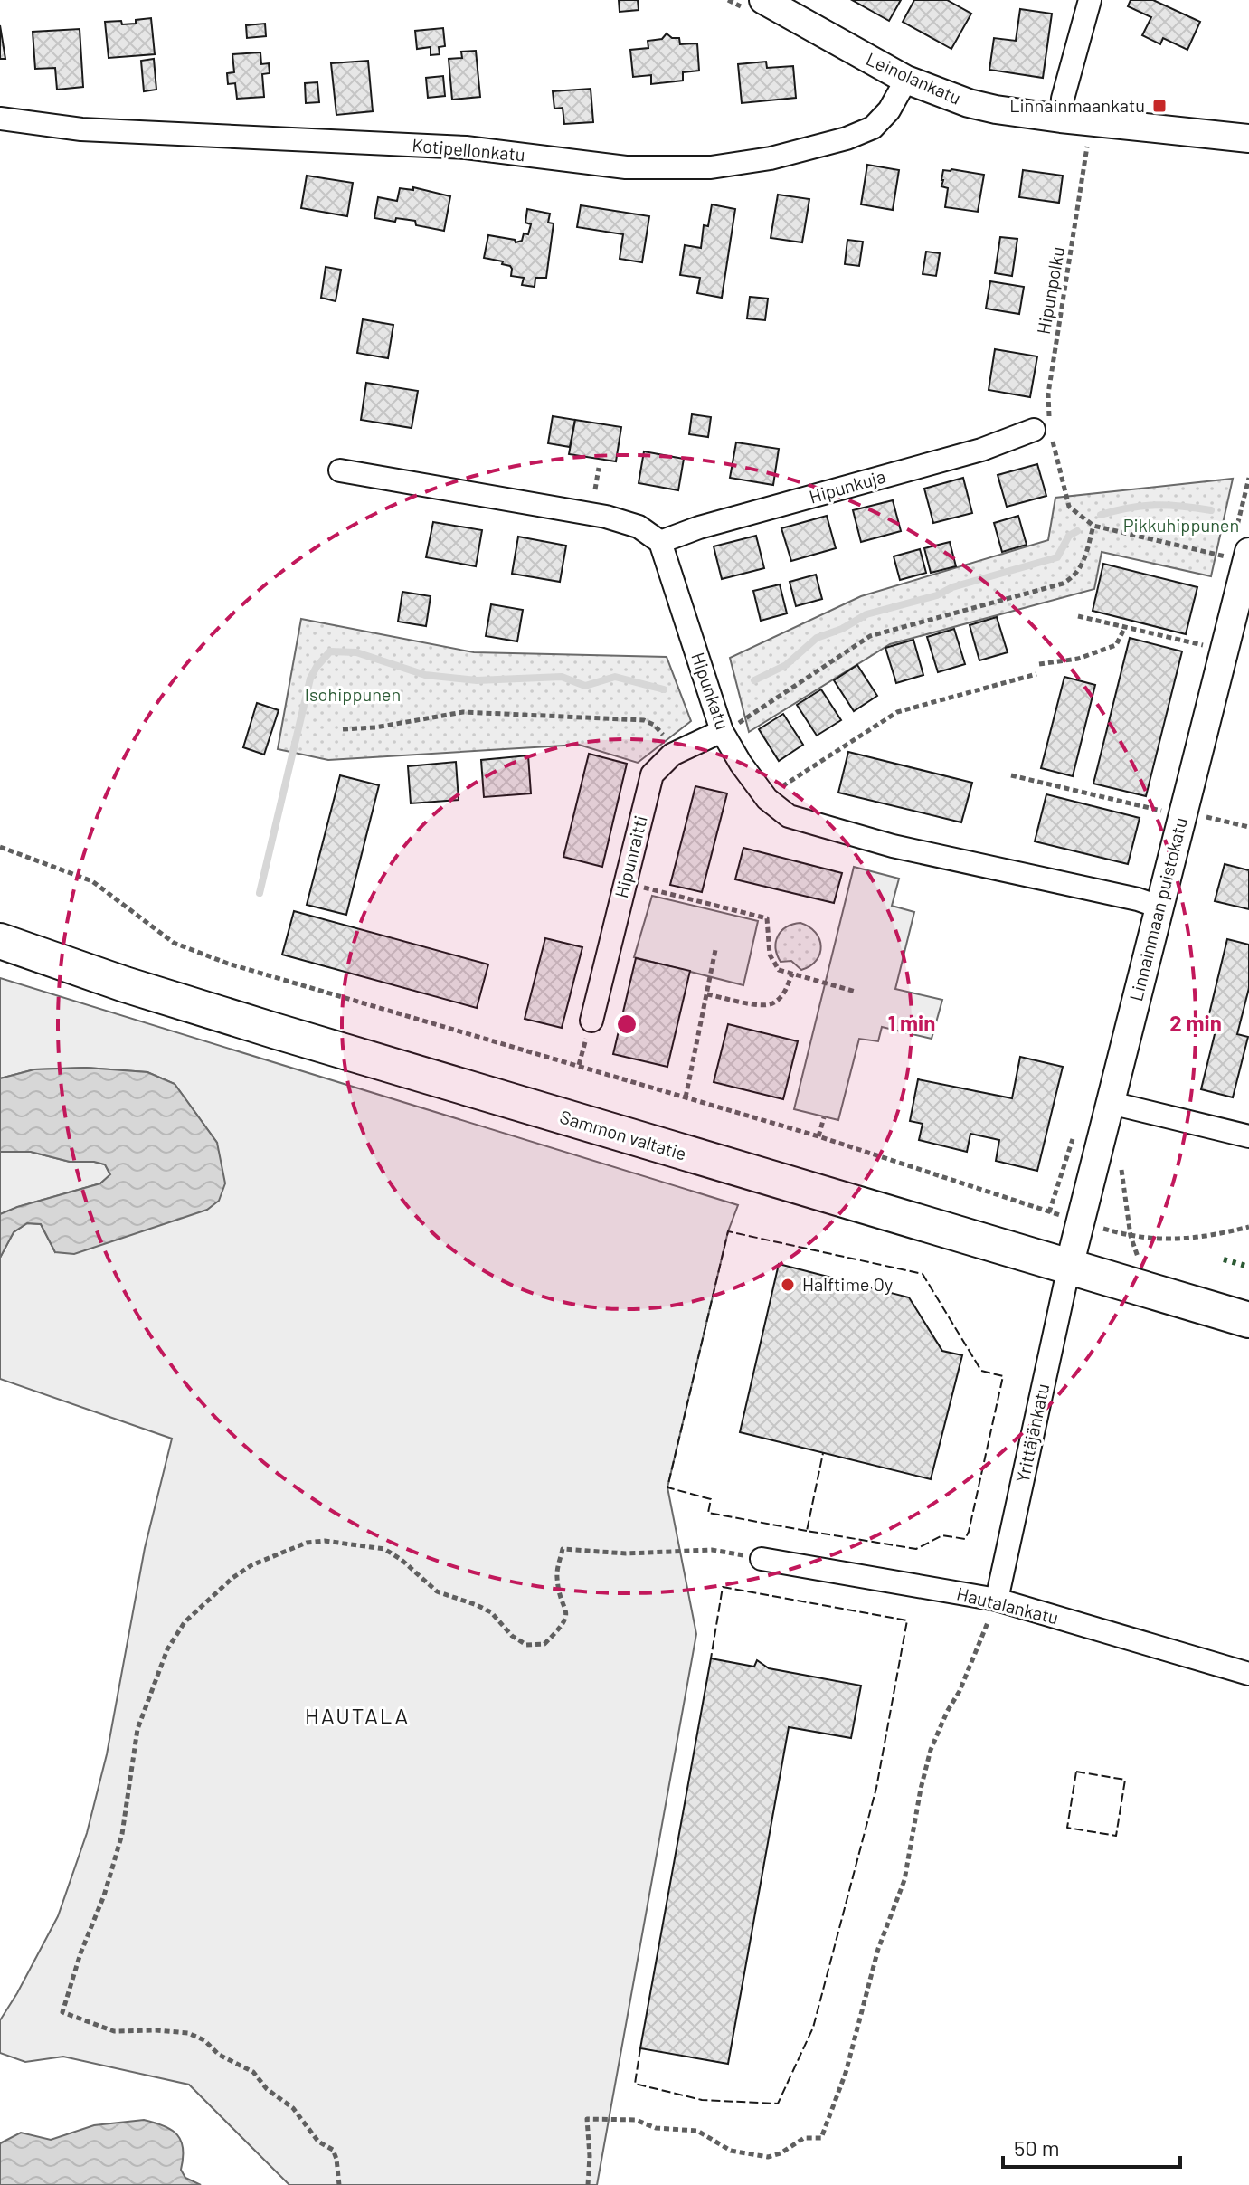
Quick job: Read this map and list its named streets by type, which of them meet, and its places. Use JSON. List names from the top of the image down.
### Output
{
  "streets": {
    "main road": ["Sammon valtatie"],
    "street": [
      "Leinolankatu",
      "Kotipellonkatu",
      "Hipunkuja",
      "Hipunkatu",
      "Hipunraitti",
      "Linnainmaan puistokatu",
      "Yrittäjänkatu",
      "Hautalankatu"
    ],
    "path": ["Hipunpolku"]
  },
  "crossings": [
    ["Leinolankatu", "Kotipellonkatu"],
    ["Hipunpolku", "Hipunkuja"],
    ["Hipunkuja", "Hipunkatu"],
    ["Hipunkatu", "Hipunraitti"],
    ["Hipunkatu", "Linnainmaan puistokatu"],
    ["Linnainmaan puistokatu", "Sammon valtatie"],
    ["Linnainmaan puistokatu", "Yrittäjänkatu"],
    ["Sammon valtatie", "Yrittäjänkatu"],
    ["Yrittäjänkatu", "Hautalankatu"]
  ],
  "districts": ["HAUTALA"],
  "parks": ["Pikkuhippunen", "Isohippunen"],
  "places": {
    "transit": ["Linnainmaankatu"],
    "other": ["Halftime Oy"]
  },
  "scale_bar": "50 m",
  "rings": ["1 min", "2 min"]
}
